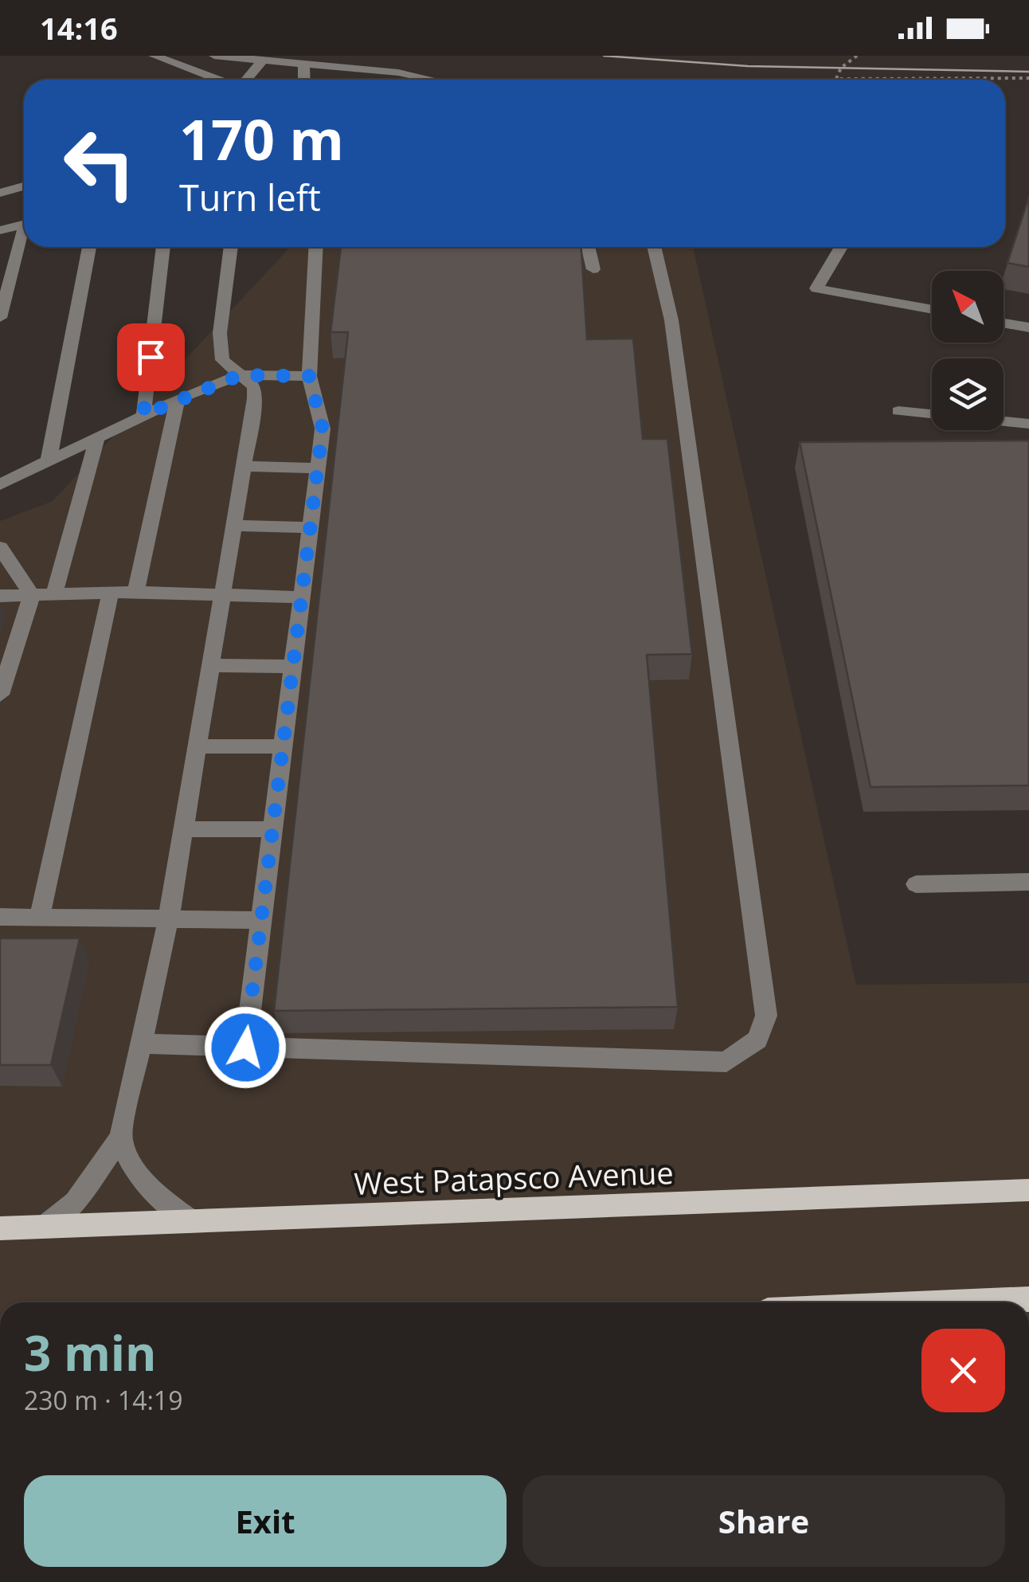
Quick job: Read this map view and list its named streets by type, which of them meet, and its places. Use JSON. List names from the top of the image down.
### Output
{
  "streets": {
    "main road": ["West Patapsco Avenue"]
  },
  "north": "top left",
  "page": {
    "status": "14:16",
    "turn": ["170 m", "Turn left"],
    "heading": ["3 min", "230 m · 14:19"],
    "buttons": ["Exit", "Share"]
  }
}
